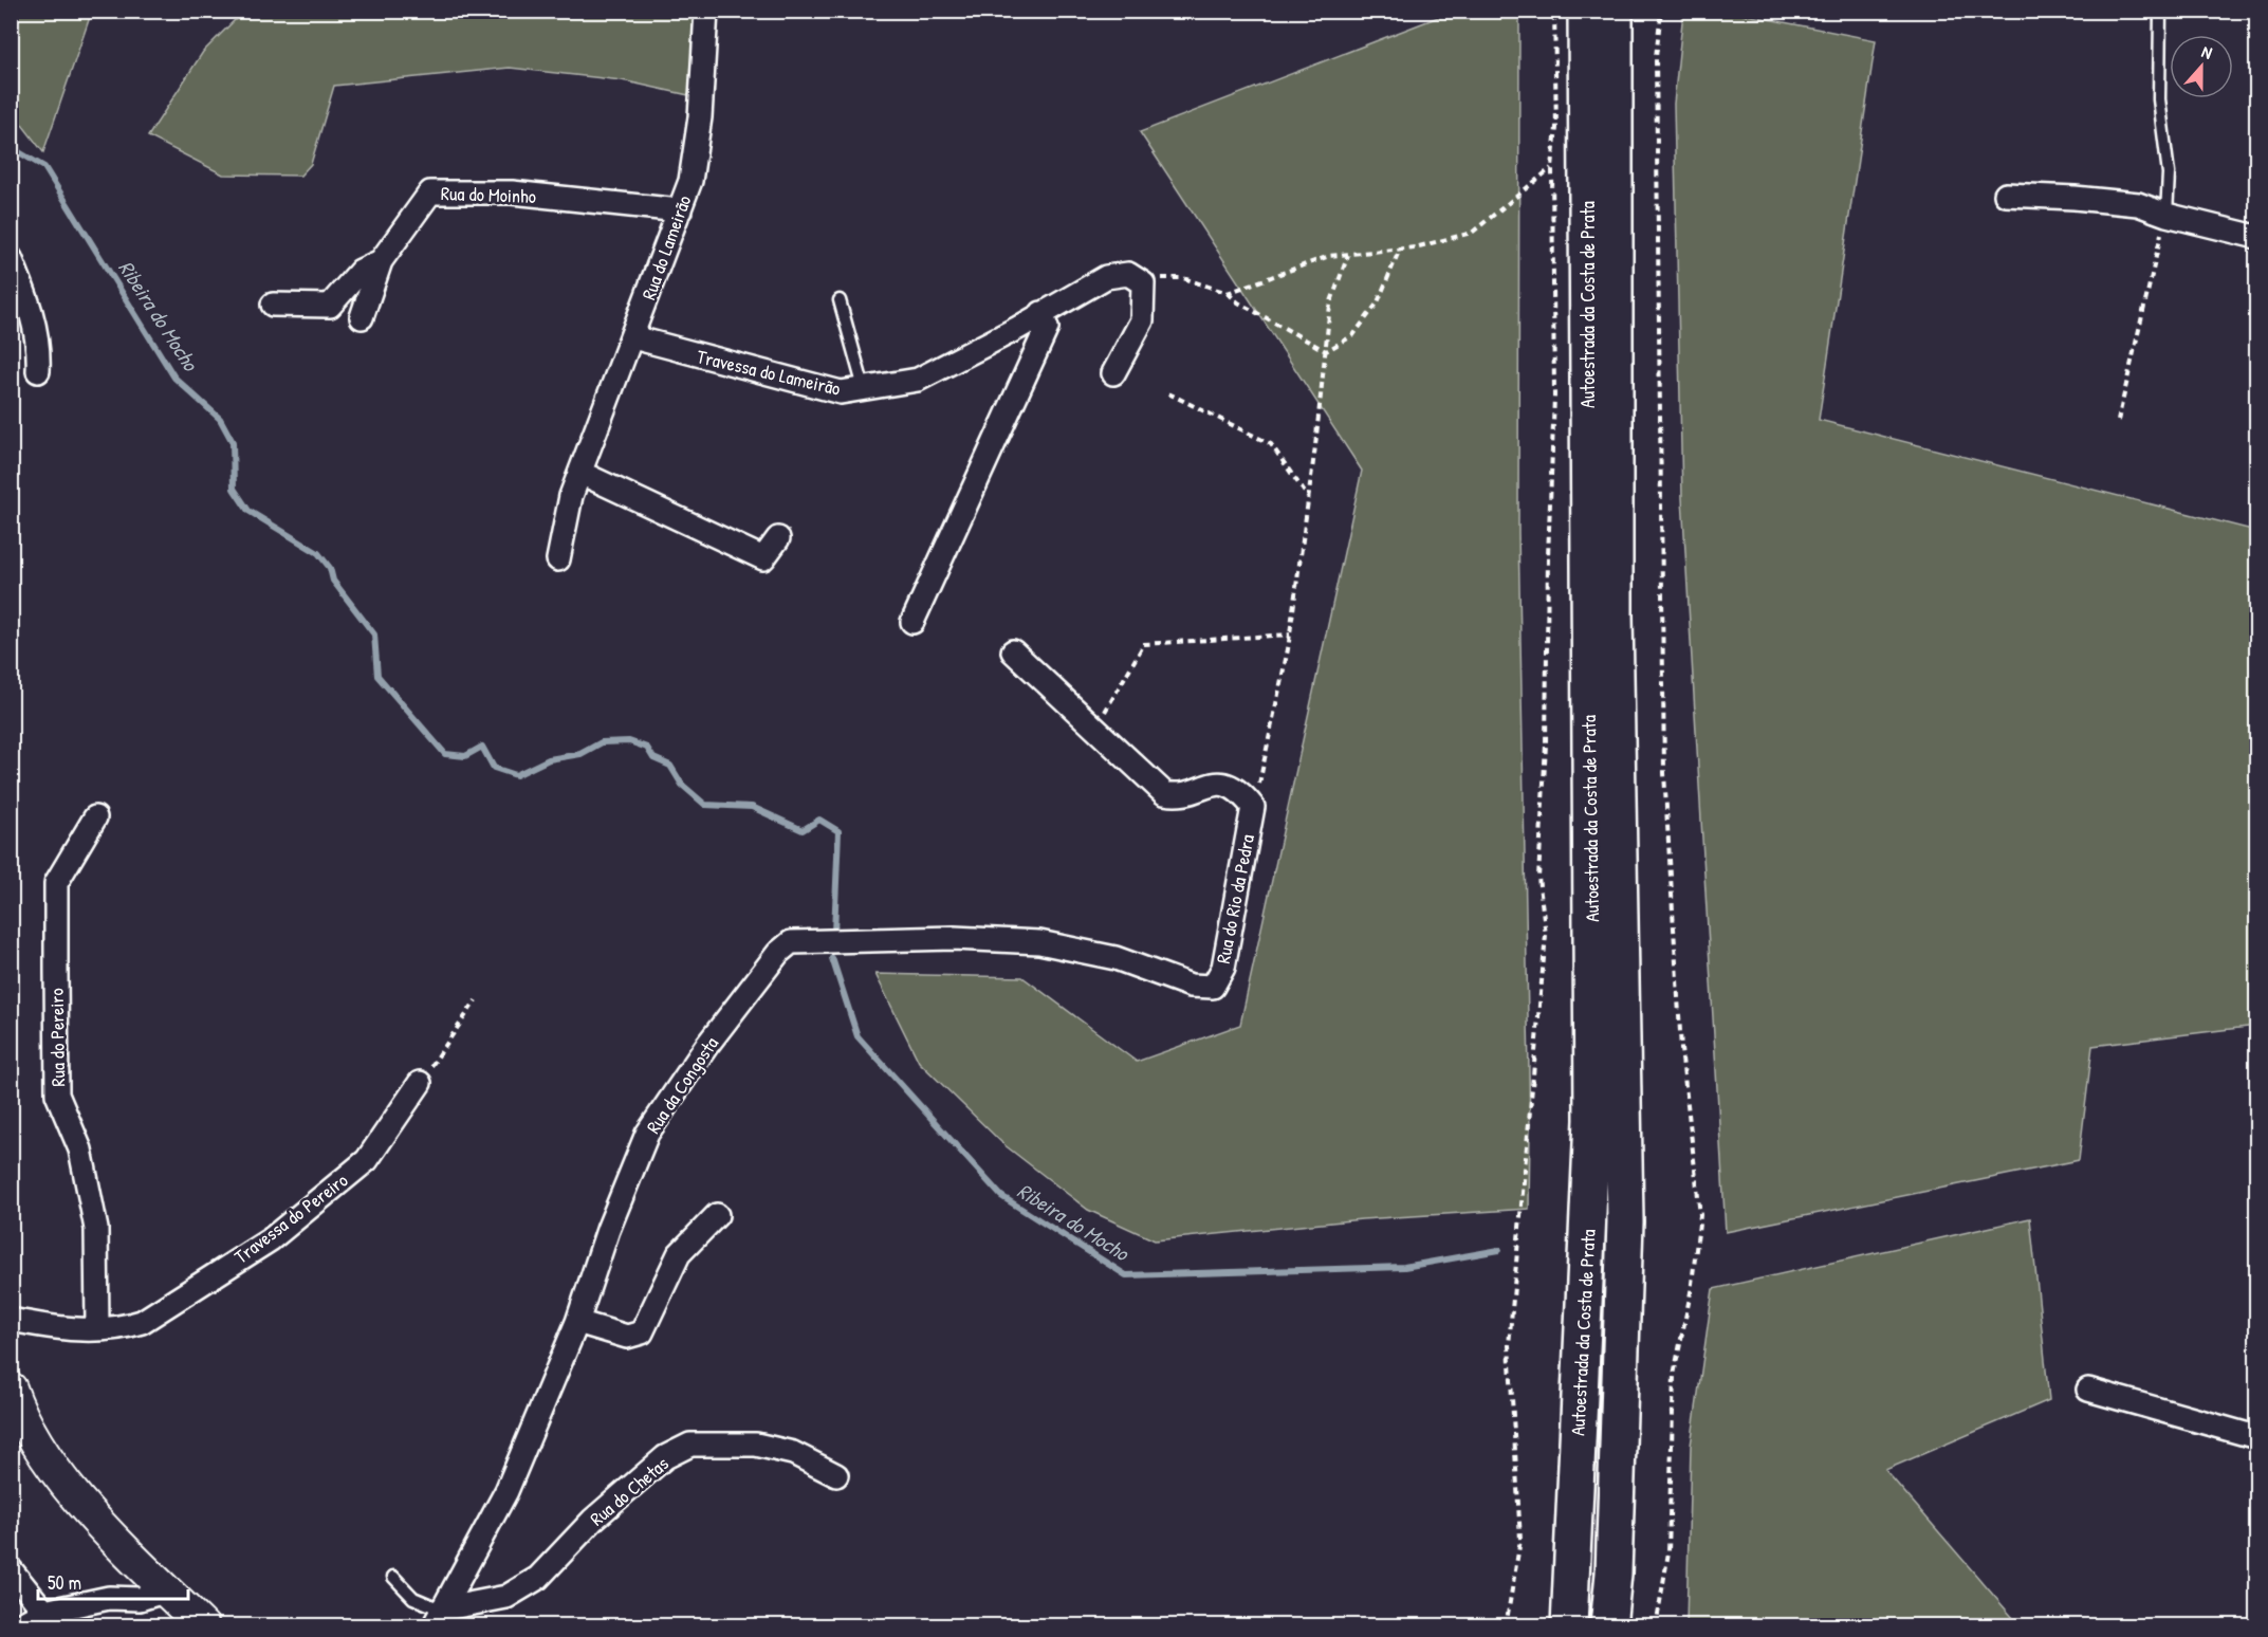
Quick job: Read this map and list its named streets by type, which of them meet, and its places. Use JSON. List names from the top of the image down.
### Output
{
  "streets": {
    "highway": ["Autoestrada da Costa de Prata"],
    "street": [
      "Rua do Moinho",
      "Rua do Lameirão",
      "Travessa do Lameirão",
      "Rua do Rio da Pedra",
      "Rua do Pereiro",
      "Rua da Congosta",
      "Travessa do Pereiro",
      "Rua do Chetas"
    ]
  },
  "crossings": [
    ["Rua do Moinho", "Rua do Lameirão"],
    ["Rua do Lameirão", "Travessa do Lameirão"],
    ["Rua do Rio da Pedra", "Rua da Congosta"],
    ["Rua do Pereiro", "Travessa do Pereiro"],
    ["Rua da Congosta", "Rua do Chetas"]
  ],
  "water": ["Ribeira do Mocho"],
  "scale_bar": "50 m",
  "north": "top"
}
